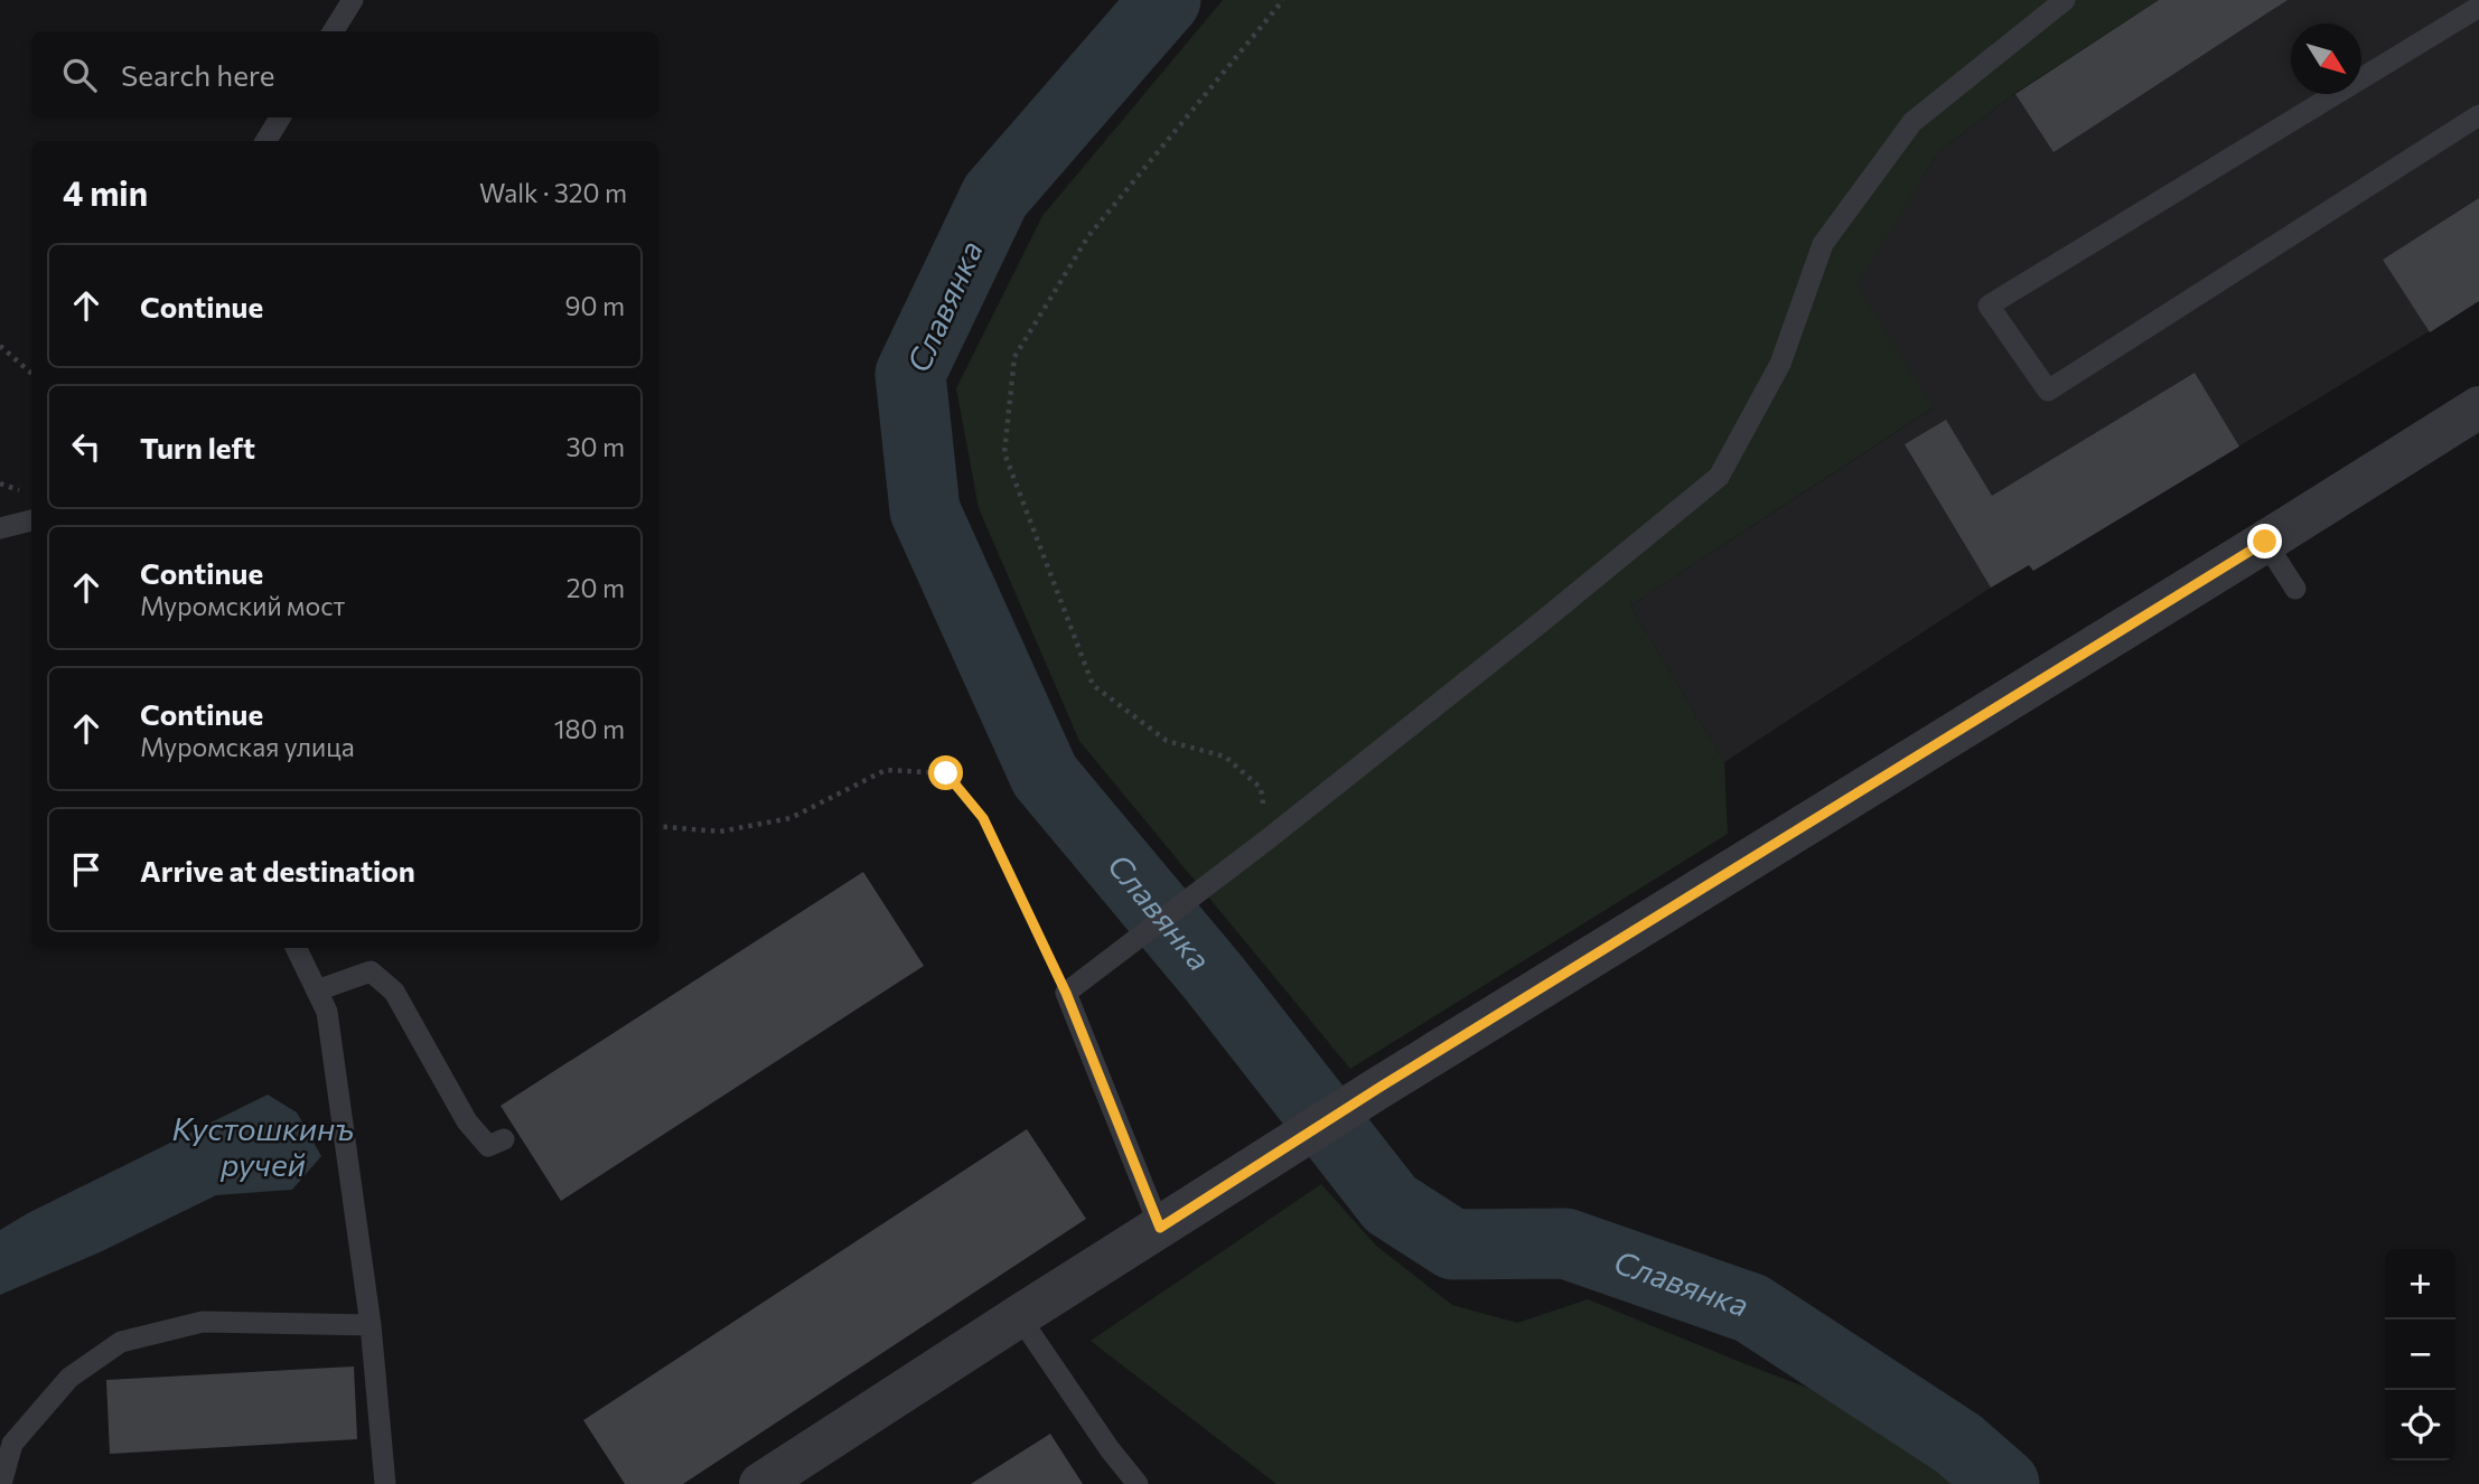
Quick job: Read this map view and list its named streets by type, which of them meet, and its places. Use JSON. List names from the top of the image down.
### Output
{
  "water": ["Славянка", "Кустошкинъ ручей"],
  "north": "bottom right",
  "page": {
    "search": "Search here",
    "heading": ["4 min", "Walk · 320 m"],
    "list": [
      ["Continue", "90 m"],
      ["Turn left", "30 m"],
      ["Continue", "Муромский мост", "20 m"],
      ["Continue", "Муромская улица", "180 m"],
      "Arrive at destination"
    ],
    "map_buttons": ["+", "−"]
  }
}
